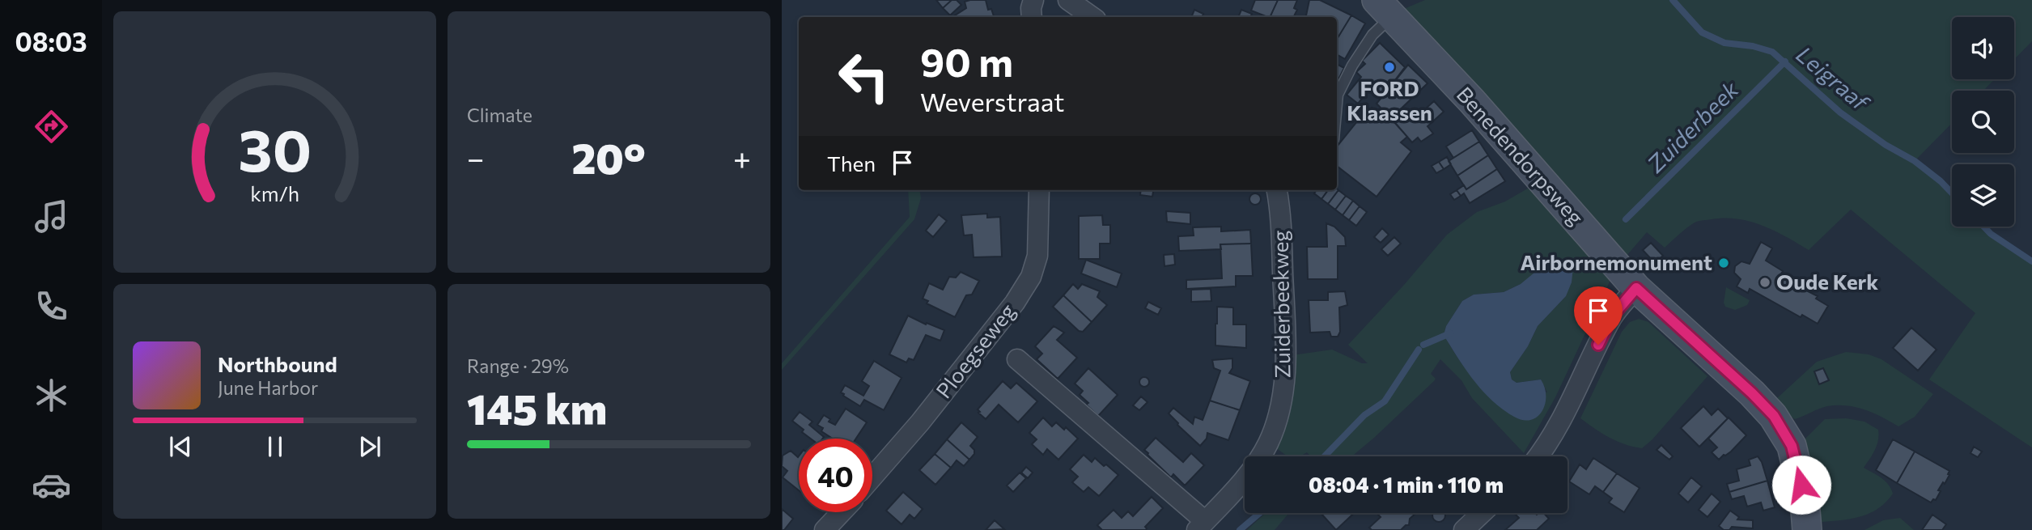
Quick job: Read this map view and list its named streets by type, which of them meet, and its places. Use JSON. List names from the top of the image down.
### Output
{
  "streets": {
    "street": ["Benedendorpsweg", "Zuiderbeekweg", "Ploegseweg"]
  },
  "water": ["Leigraaf", "Zuiderbeek"],
  "places": ["FORD Klaassen", "Airbornemonument", "Oude Kerk"],
  "page": {
    "tabs": "08:03",
    "tile": [
      "Climate",
      ["Range · 29%", "145 km"]
    ],
    "turn": ["90 m", "Weverstraat"],
    "heat": ["−", "20°", "+"],
    "then": "Then",
    "song": ["Northbound", "June Harbor"],
    "limit": "40",
    "trip": "08:04 · 1 min · 110 m",
    "gauge": ["30", "km/h"]
  }
}
